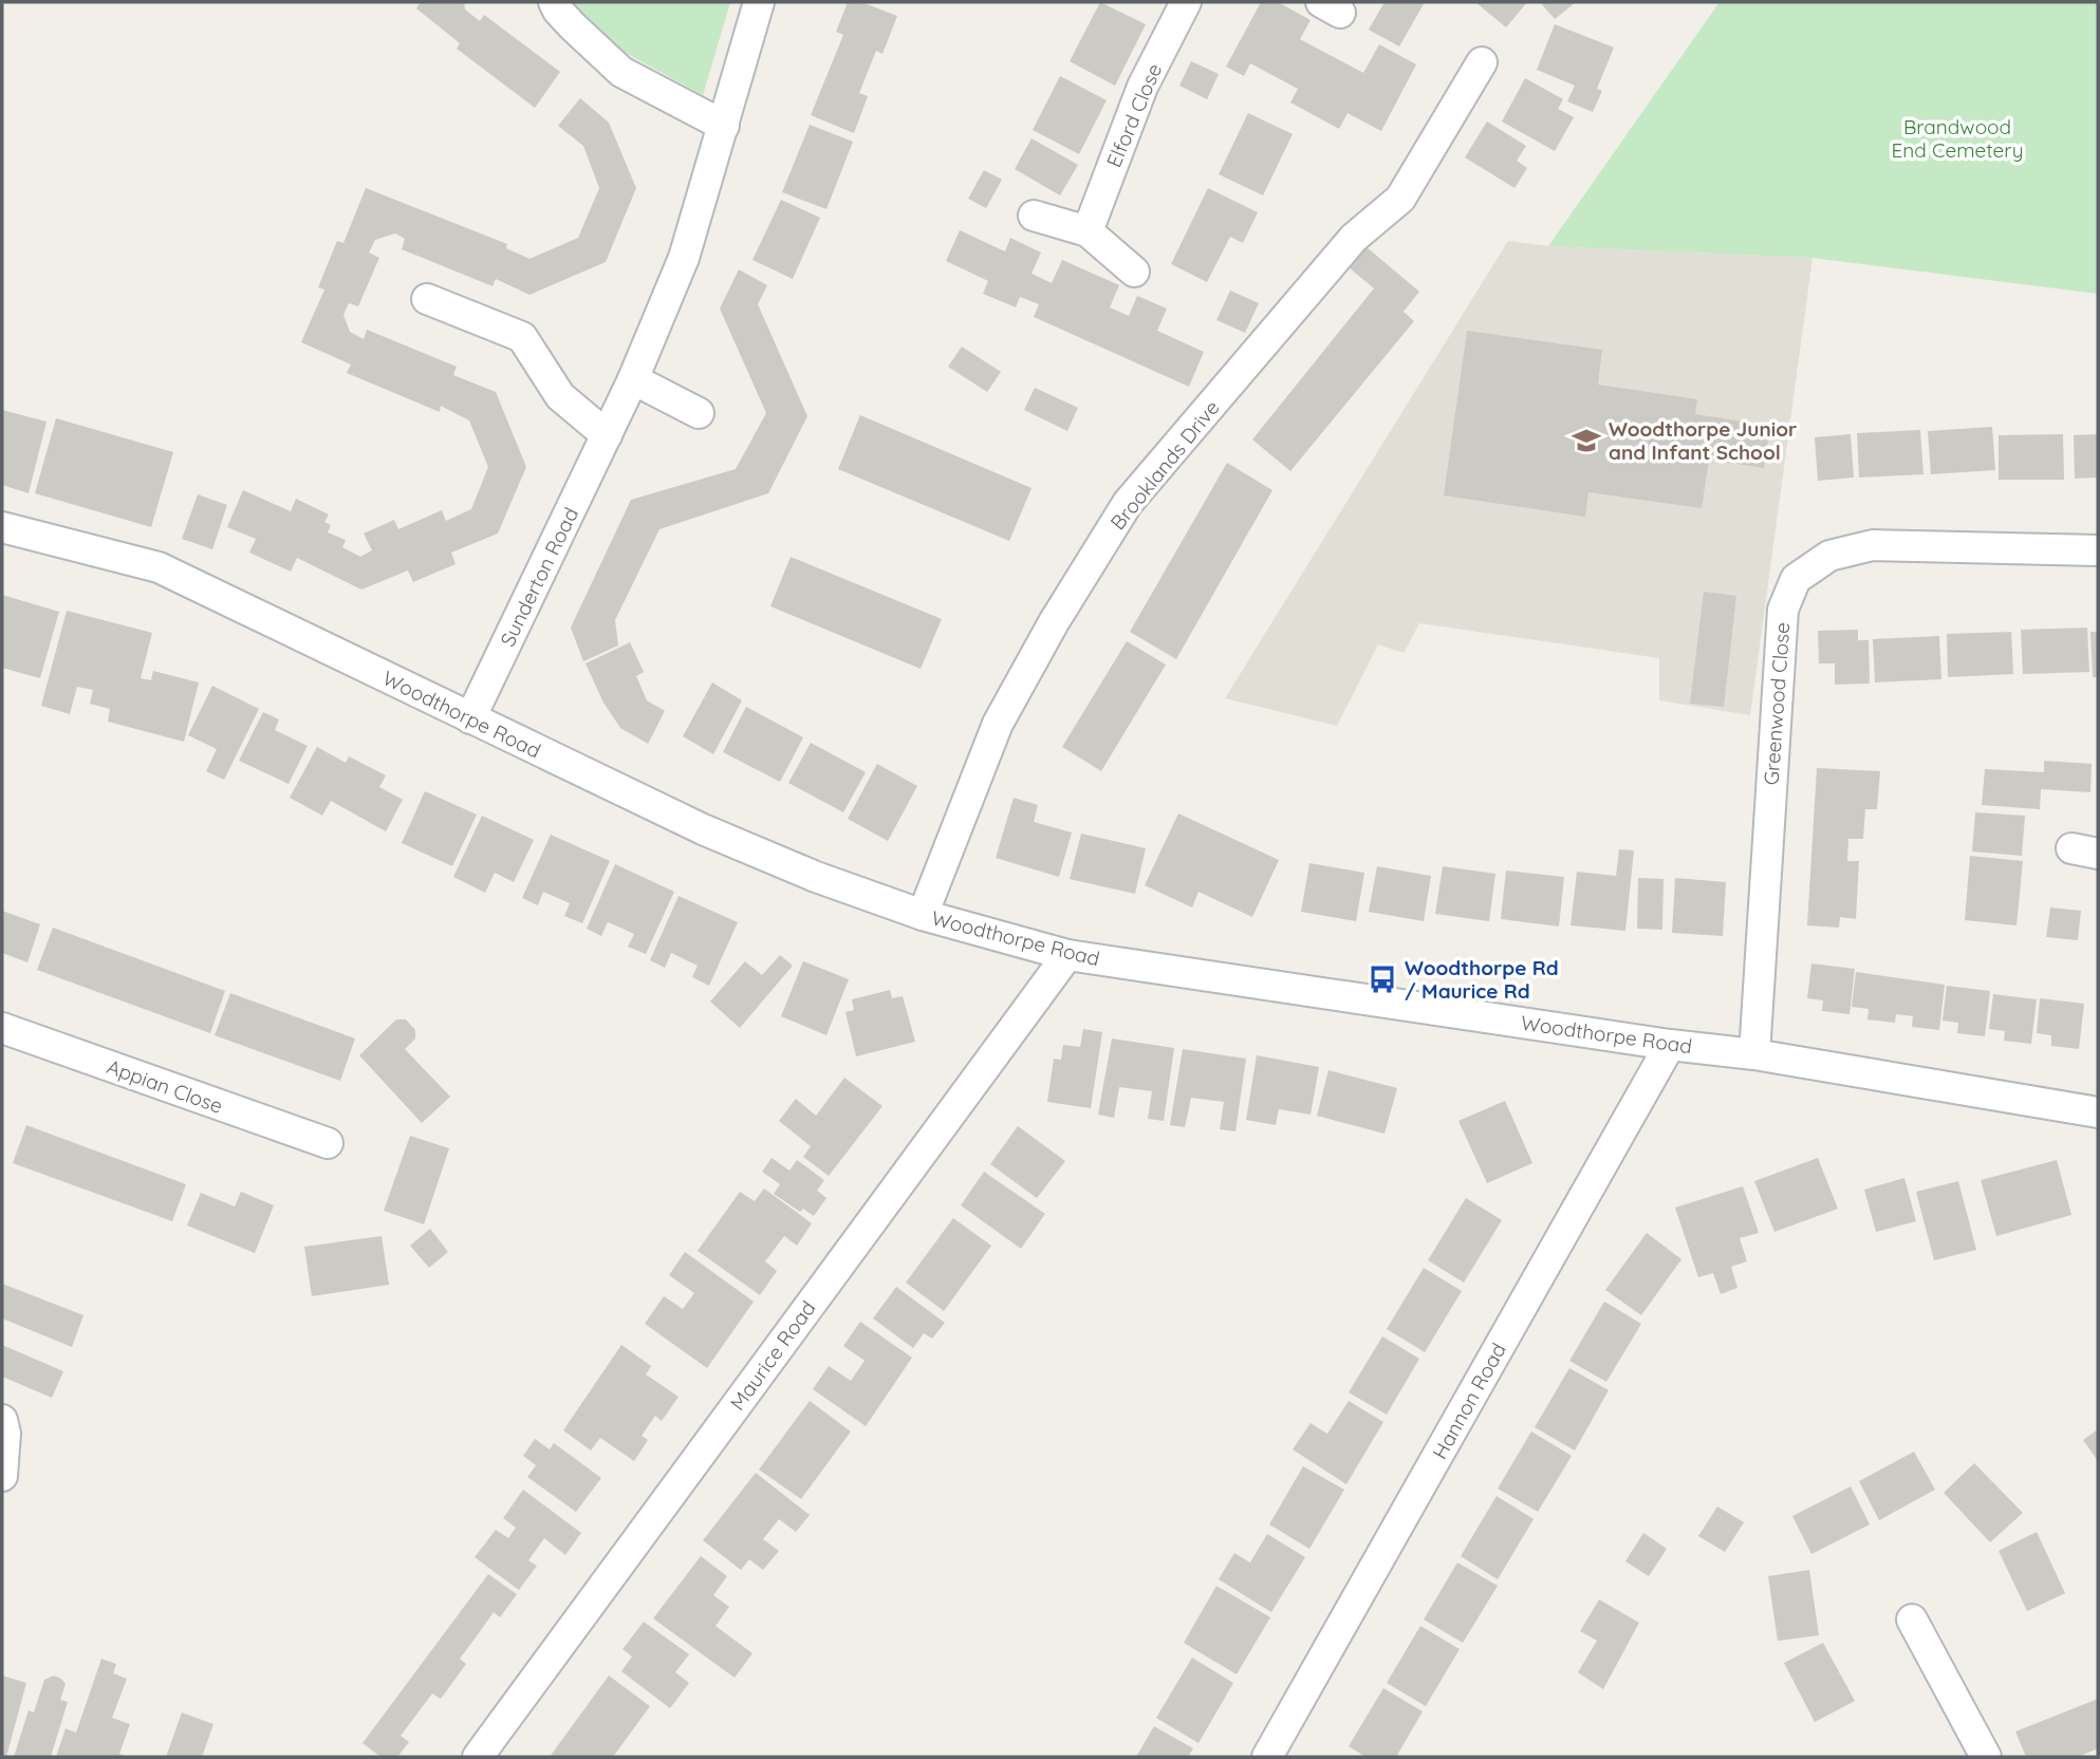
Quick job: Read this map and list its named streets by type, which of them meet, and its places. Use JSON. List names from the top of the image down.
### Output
{
  "streets": {
    "street": [
      "Elford Close",
      "Brooklands Drive",
      "Sunderton Road",
      "Greenwood Close",
      "Woodthorpe Road",
      "Appian Close",
      "Maurice Road",
      "Hannon Road"
    ]
  },
  "crossings": [
    ["Brooklands Drive", "Woodthorpe Road"],
    ["Sunderton Road", "Woodthorpe Road"],
    ["Greenwood Close", "Woodthorpe Road"],
    ["Woodthorpe Road", "Maurice Road"],
    ["Woodthorpe Road", "Hannon Road"]
  ],
  "parks": ["Brandwood End Cemetery"],
  "places": {
    "school or university": ["Woodthorpe Junior and Infant School"],
    "bus stop": ["Woodthorpe Rd / Maurice Rd"]
  }
}
